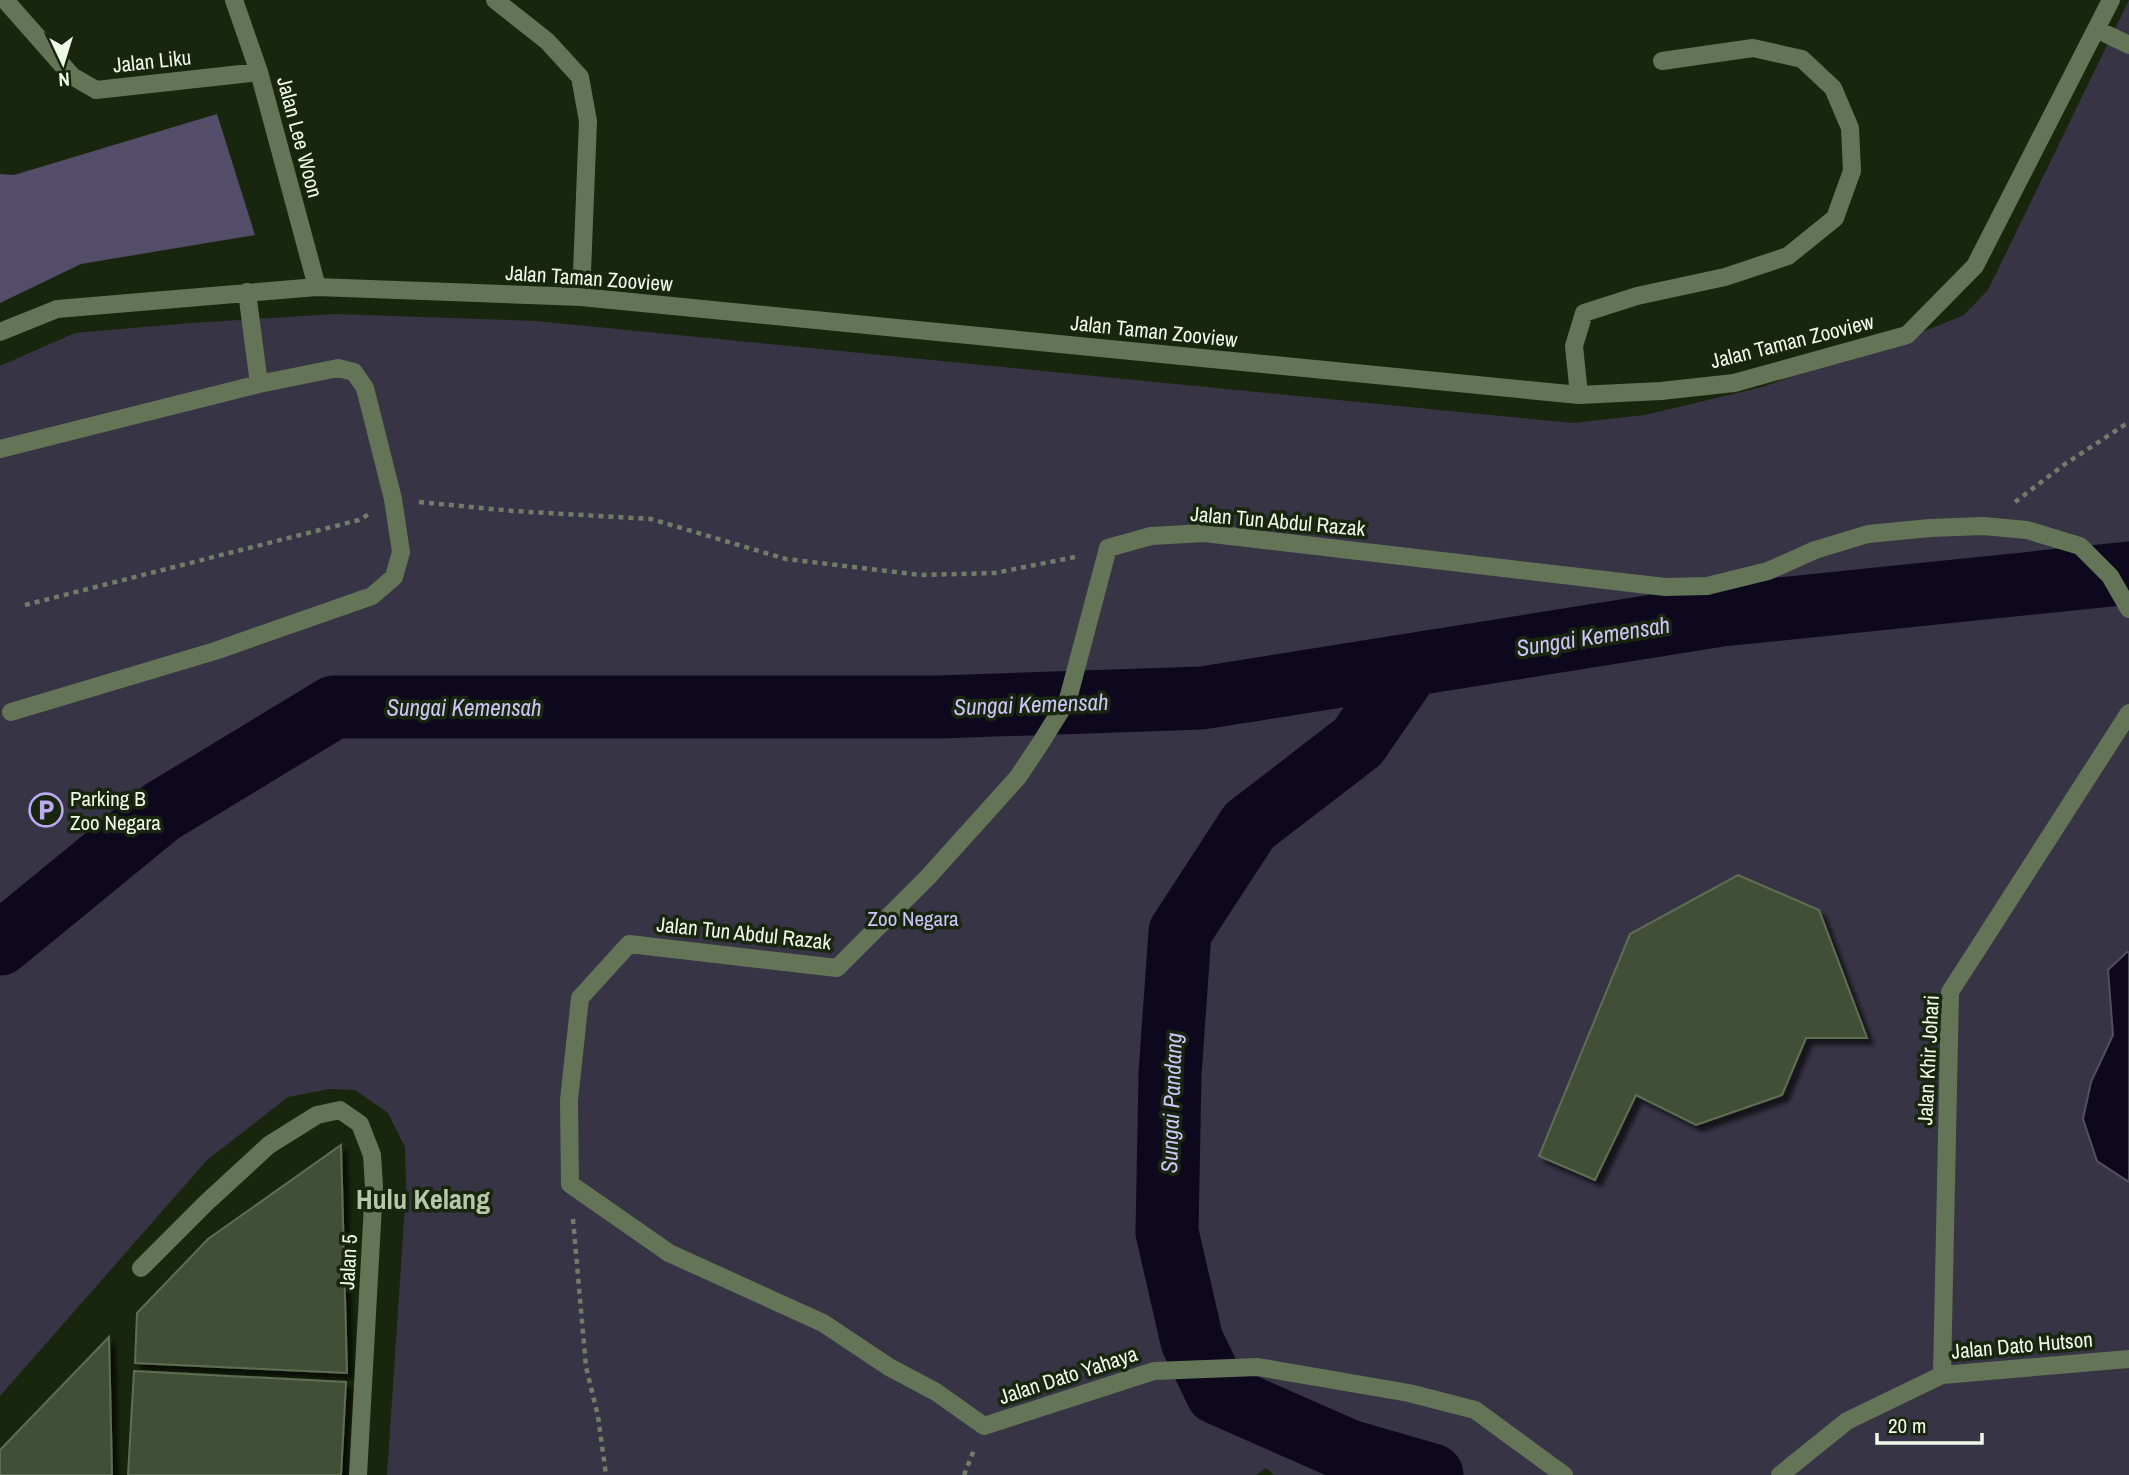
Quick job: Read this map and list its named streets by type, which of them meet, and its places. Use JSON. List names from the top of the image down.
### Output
{
  "streets": {
    "street": [
      "Jalan Liku",
      "Jalan Lee Woon",
      "Jalan Taman Zooview",
      "Jalan Tun Abdul Razak",
      "Jalan Khir Johari",
      "Jalan 5",
      "Jalan Dato Hutson",
      "Jalan Dato Yahaya"
    ]
  },
  "crossings": [
    ["Jalan Liku", "Jalan Lee Woon"],
    ["Jalan Lee Woon", "Jalan Taman Zooview"],
    ["Jalan Tun Abdul Razak", "Jalan Dato Yahaya"],
    ["Jalan Khir Johari", "Jalan Dato Hutson"]
  ],
  "districts": ["Hulu Kelang"],
  "water": ["Sungai Kemensah", "Sungai Pandang"],
  "parks": ["Zoo Negara"],
  "places": {
    "parking": ["Parking B Zoo Negara"]
  },
  "scale_bar": "20 m",
  "north": "bottom"
}
